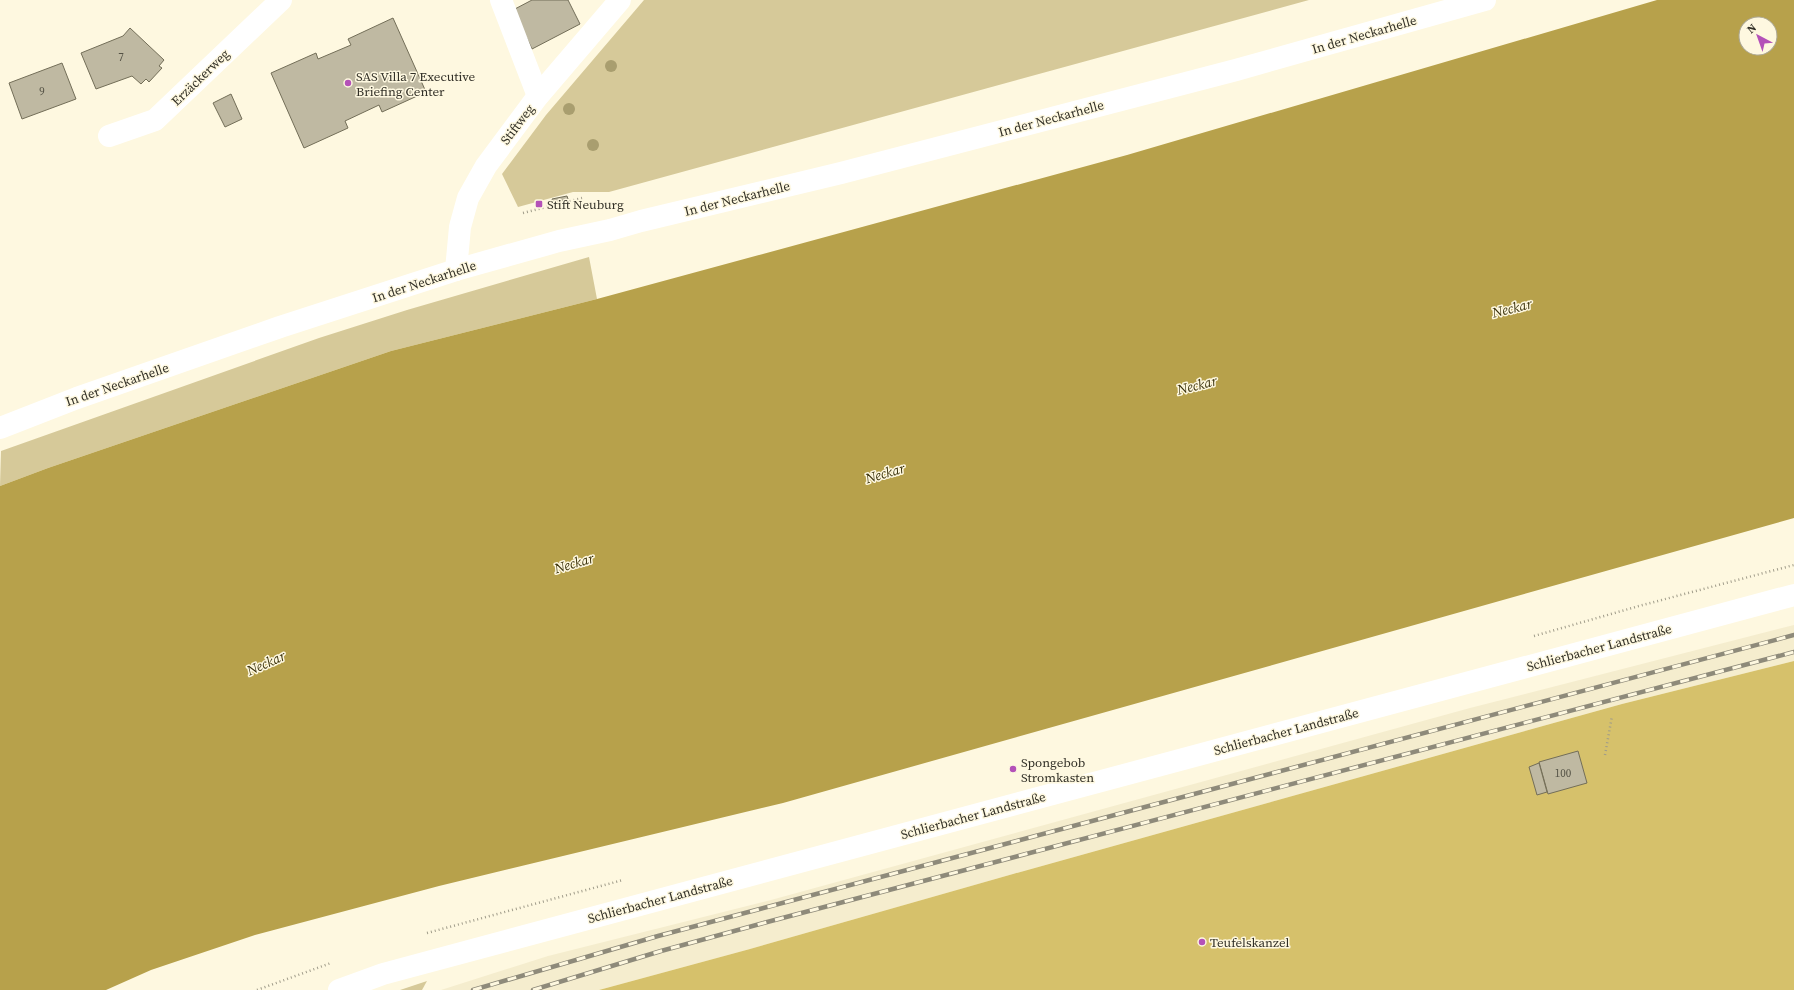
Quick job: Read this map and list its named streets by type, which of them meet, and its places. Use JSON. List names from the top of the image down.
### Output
{
  "streets": {
    "main road": [
      "In der Neckarhelle",
      "Erzäckerweg",
      "Stiftweg",
      "Schlierbacher Landstraße"
    ]
  },
  "crossings": [
    ["In der Neckarhelle", "Stiftweg"]
  ],
  "water": ["Neckar"],
  "places": {
    "other": ["SAS Villa 7 Executive Briefing Center", "Spongebob Stromkasten", "Teufelskanzel"],
    "transit": ["Stift Neuburg"]
  },
  "house_numbers": ["7", "9", "100"],
  "north": "top left"
}
